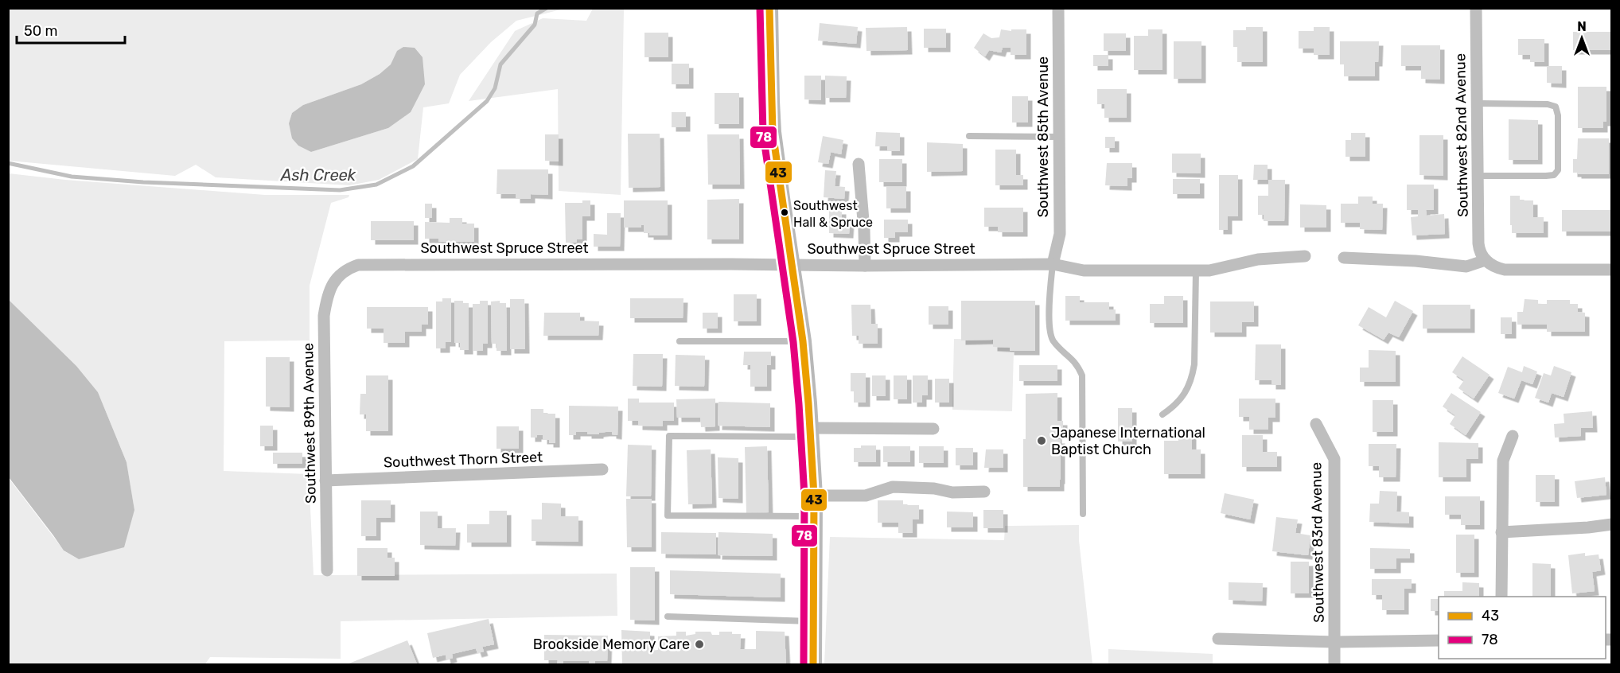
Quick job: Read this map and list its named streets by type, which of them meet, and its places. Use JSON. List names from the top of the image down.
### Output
{
  "streets": {
    "street": [
      "Southwest 82nd Avenue",
      "Southwest 85th Avenue",
      "Southwest Spruce Street",
      "Southwest 89th Avenue",
      "Southwest Thorn Street",
      "Southwest 83rd Avenue"
    ]
  },
  "crossings": [
    ["Southwest 85th Avenue", "Southwest Spruce Street"],
    ["Southwest Spruce Street", "Southwest 89th Avenue"],
    ["Southwest 89th Avenue", "Southwest Thorn Street"]
  ],
  "water": ["Ash Creek"],
  "places": ["Southwest Hall & Spruce", "Japanese International Baptist Church", "Brookside Memory Care"],
  "lines": ["transit line 43", "transit line 78"],
  "legend": ["43", "78"],
  "scale_bar": "50 m",
  "north": "top"
}
